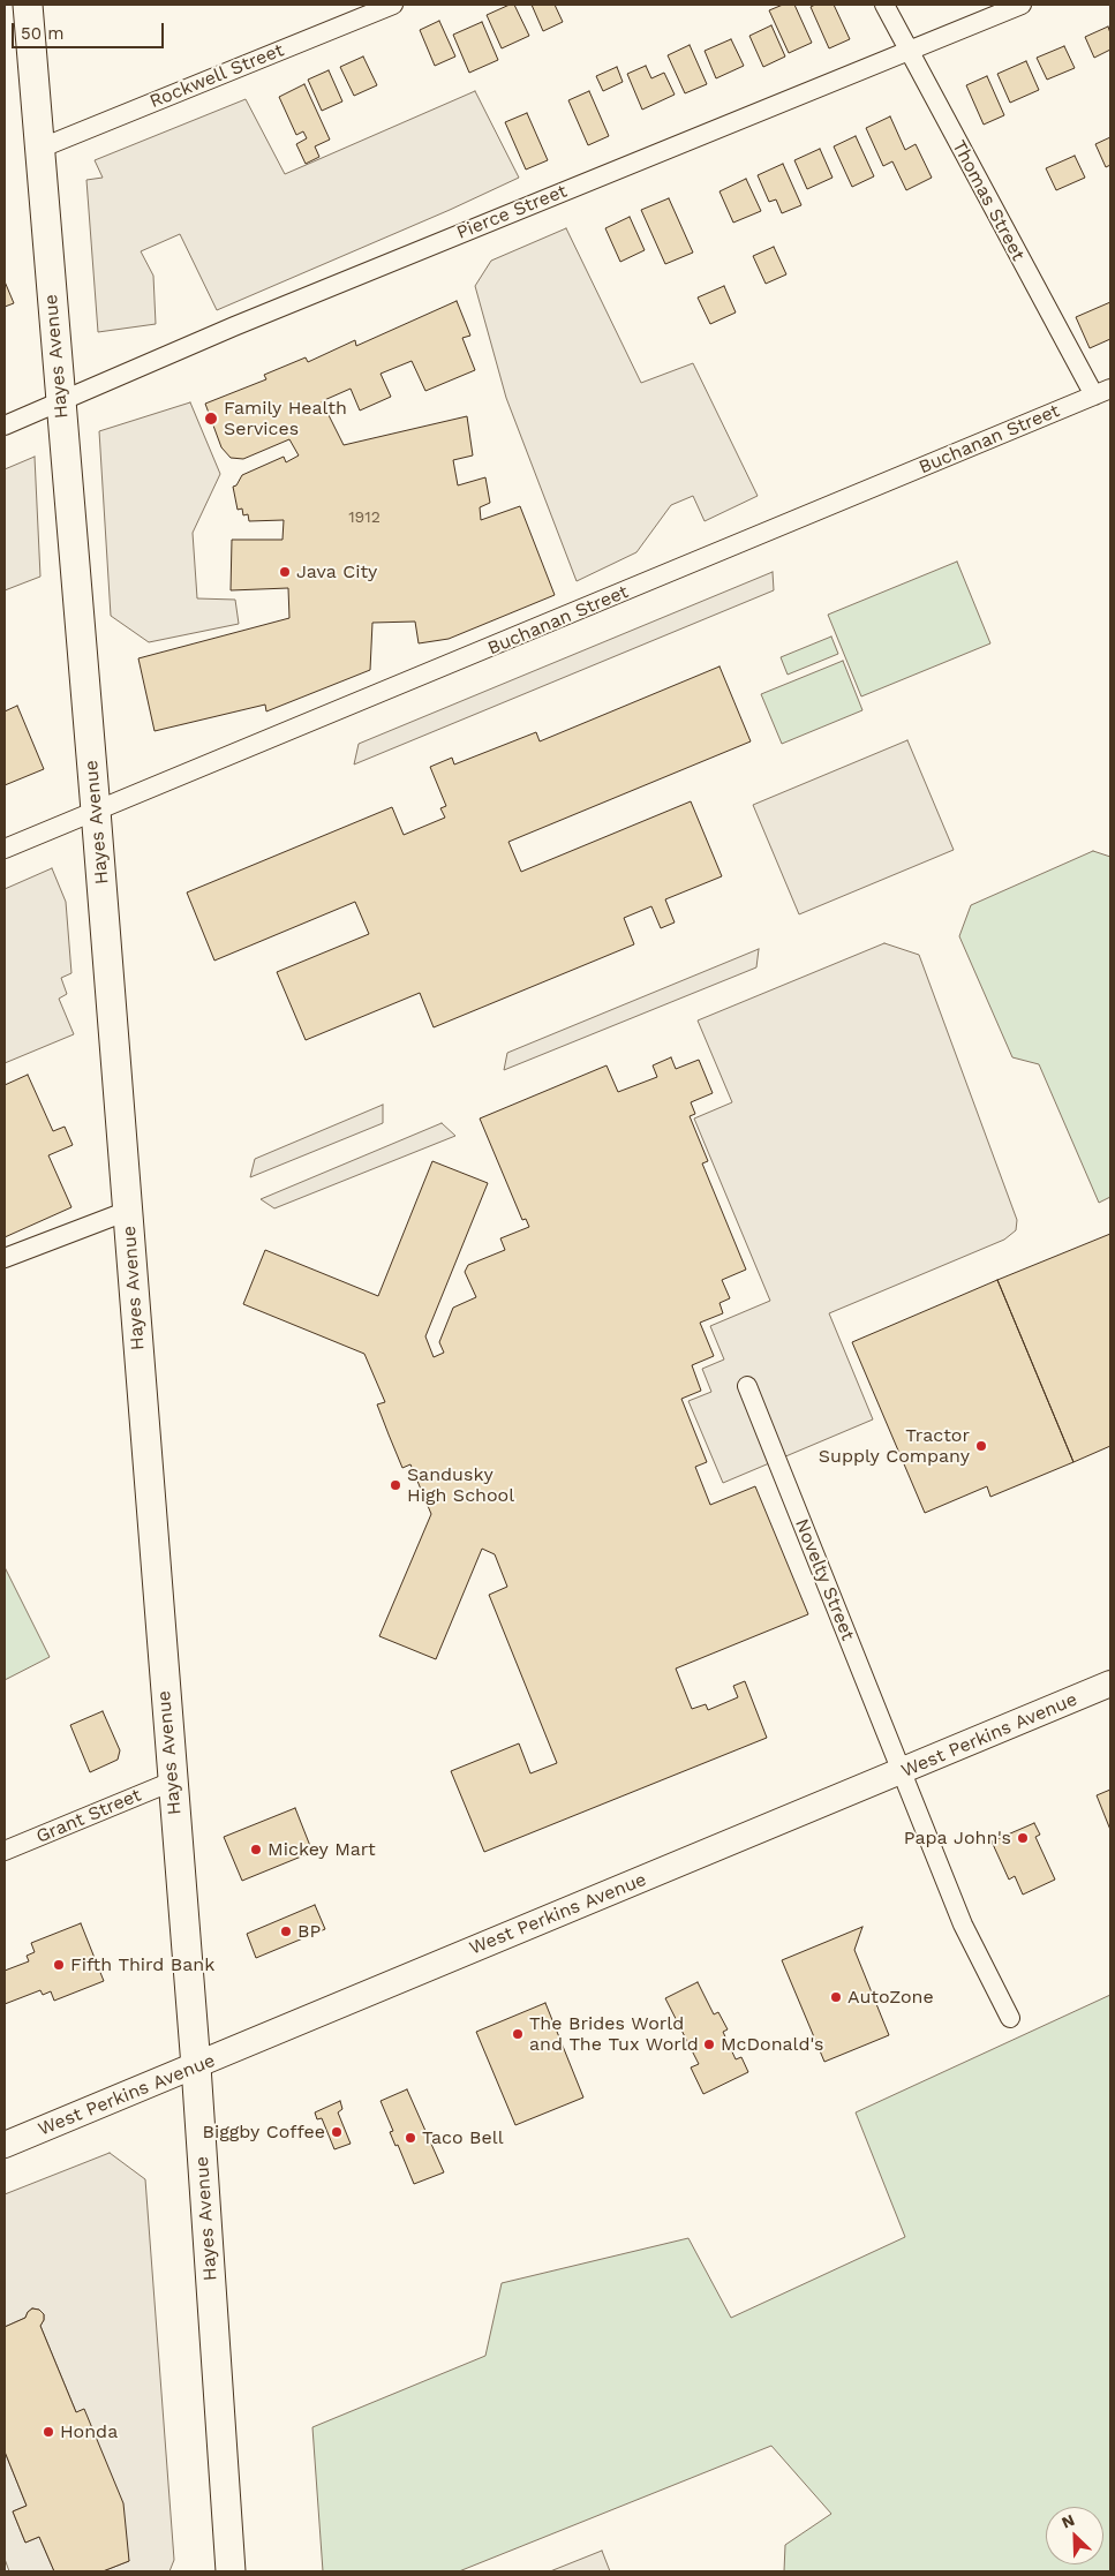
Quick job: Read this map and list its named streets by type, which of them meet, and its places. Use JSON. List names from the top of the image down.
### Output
{
  "streets": {
    "main road": ["Hayes Avenue", "West Perkins Avenue"],
    "street": [
      "Rockwell Street",
      "Thomas Street",
      "Pierce Street",
      "Buchanan Street",
      "Novelty Street",
      "Grant Street"
    ]
  },
  "crossings": [
    ["Rockwell Street", "Hayes Avenue"],
    ["Thomas Street", "Pierce Street"],
    ["Thomas Street", "Buchanan Street"],
    ["Pierce Street", "Hayes Avenue"],
    ["Hayes Avenue", "Buchanan Street"],
    ["Hayes Avenue", "West Perkins Avenue"],
    ["Hayes Avenue", "Grant Street"],
    ["Novelty Street", "West Perkins Avenue"]
  ],
  "places": [
    "Family Health Services",
    "Java City",
    "Tractor Supply Company",
    "Sandusky High School",
    "Papa John's",
    "Mickey Mart",
    "BP",
    "Fifth Third Bank",
    "AutoZone",
    "The Brides World and The Tux World",
    "McDonald's",
    "Biggby Coffee",
    "Taco Bell",
    "Honda"
  ],
  "house_numbers": ["1912"],
  "scale_bar": "50 m",
  "north": "top left"
}
